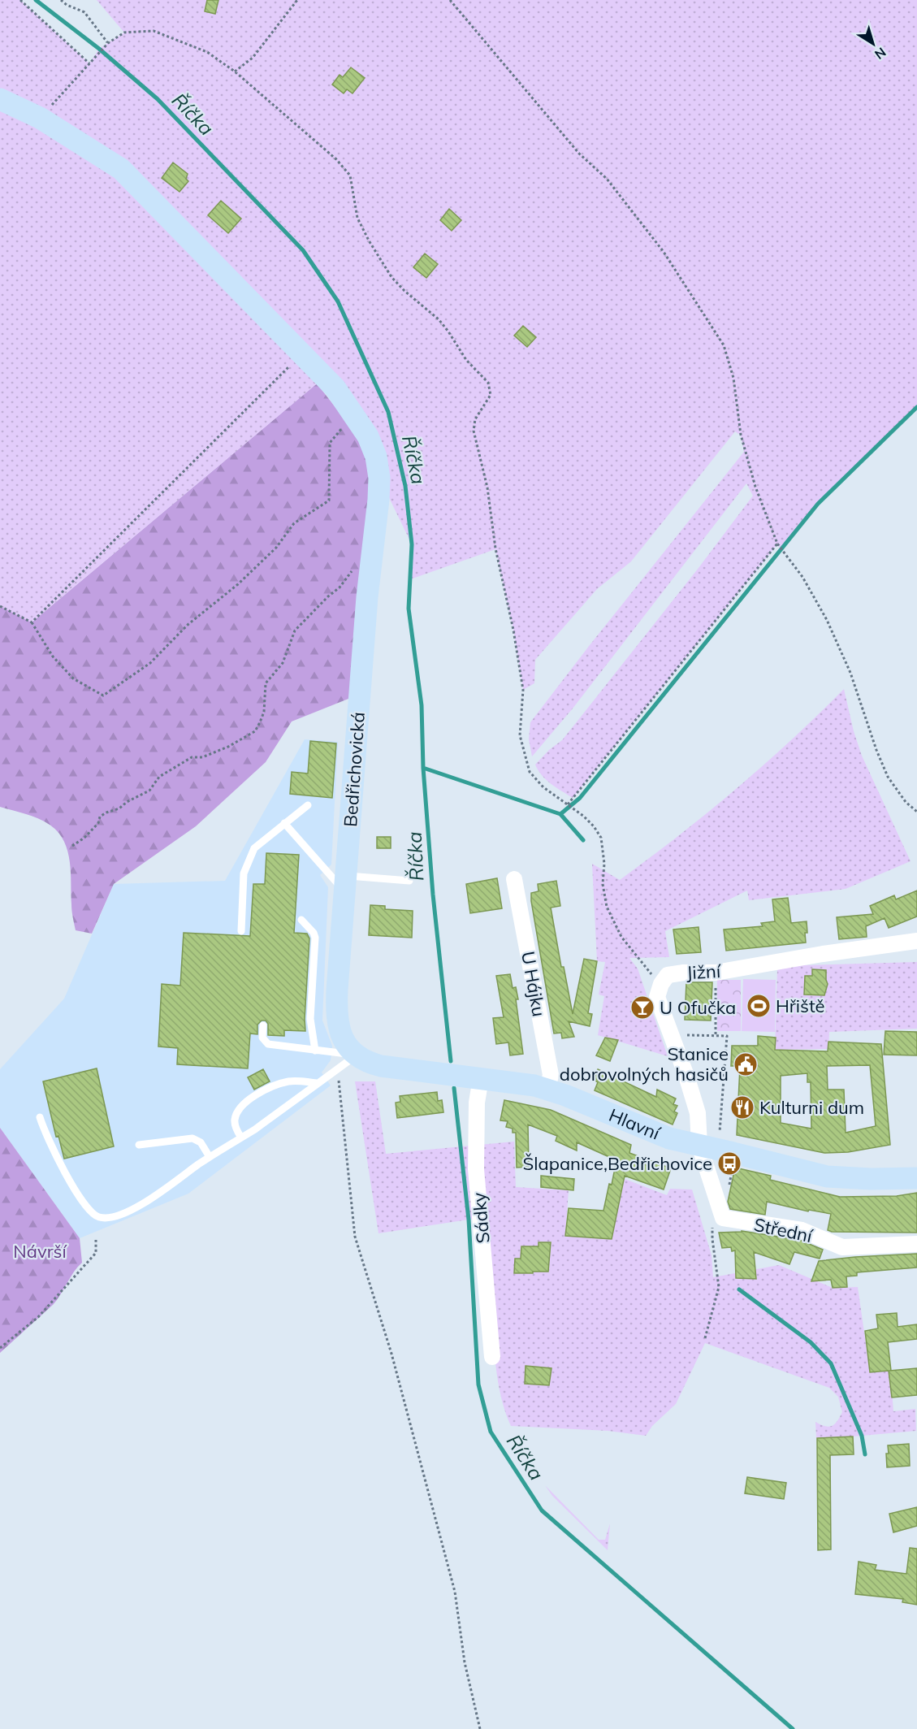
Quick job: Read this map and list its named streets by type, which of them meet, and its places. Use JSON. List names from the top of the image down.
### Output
{
  "streets": {
    "street": [
      "Bedřichovická",
      "Jižní",
      "U Hájku",
      "Hlavní",
      "Sádky",
      "Střední"
    ]
  },
  "crossings": [
    ["Bedřichovická", "Hlavní"],
    ["Jižní", "Hlavní"],
    ["U Hájku", "Hlavní"],
    ["Hlavní", "Sádky"]
  ],
  "water": ["Říčka"],
  "parks": ["Návrší"],
  "places": {
    "sports": ["Hřiště"],
    "bar": ["U Ofučka"],
    "public building": ["Stanice dobrovolných hasičů"],
    "restaurant": ["Kulturni dum"],
    "bus stop": ["Šlapanice,Bedřichovice"]
  },
  "north": "bottom right"
}
